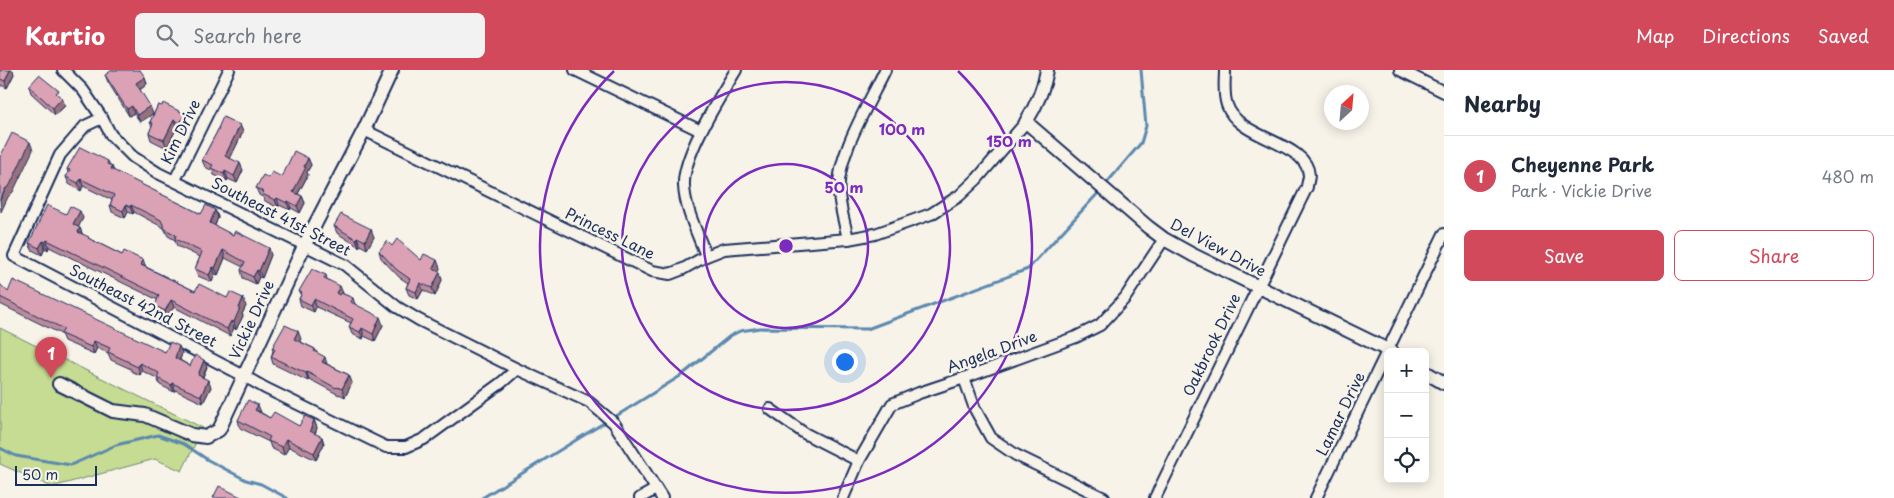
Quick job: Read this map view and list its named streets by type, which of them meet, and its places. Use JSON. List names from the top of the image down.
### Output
{
  "streets": {
    "street": [
      "Kim Drive",
      "Southeast 41st Street",
      "Princess Lane",
      "Del View Drive",
      "Southeast 42nd Street",
      "Vickie Drive",
      "Oakbrook Drive",
      "Angela Drive",
      "Lamar Drive"
    ]
  },
  "crossings": [
    ["Kim Drive", "Southeast 41st Street"],
    ["Southeast 41st Street", "Southeast 42nd Street"],
    ["Southeast 41st Street", "Vickie Drive"],
    ["Princess Lane", "Del View Drive"],
    ["Princess Lane", "Vickie Drive"],
    ["Del View Drive", "Oakbrook Drive"],
    ["Del View Drive", "Angela Drive"],
    ["Southeast 42nd Street", "Vickie Drive"]
  ],
  "scale_bar": "50 m",
  "north": "top right",
  "page": {
    "header": "Kartio",
    "search": "Search here",
    "nav": ["Map", "Directions", "Saved"],
    "heading": "Nearby",
    "list": [
      {
        "mark": "1",
        "name": "Cheyenne Park",
        "note": "Park · Vickie Drive",
        "value": "480 m"
      }
    ],
    "buttons": ["Save", "Share"],
    "pins": "1",
    "map_buttons": ["+", "−"],
    "scale": "50 m"
  },
  "rings": ["100 m", "150 m", "50 m"]
}
